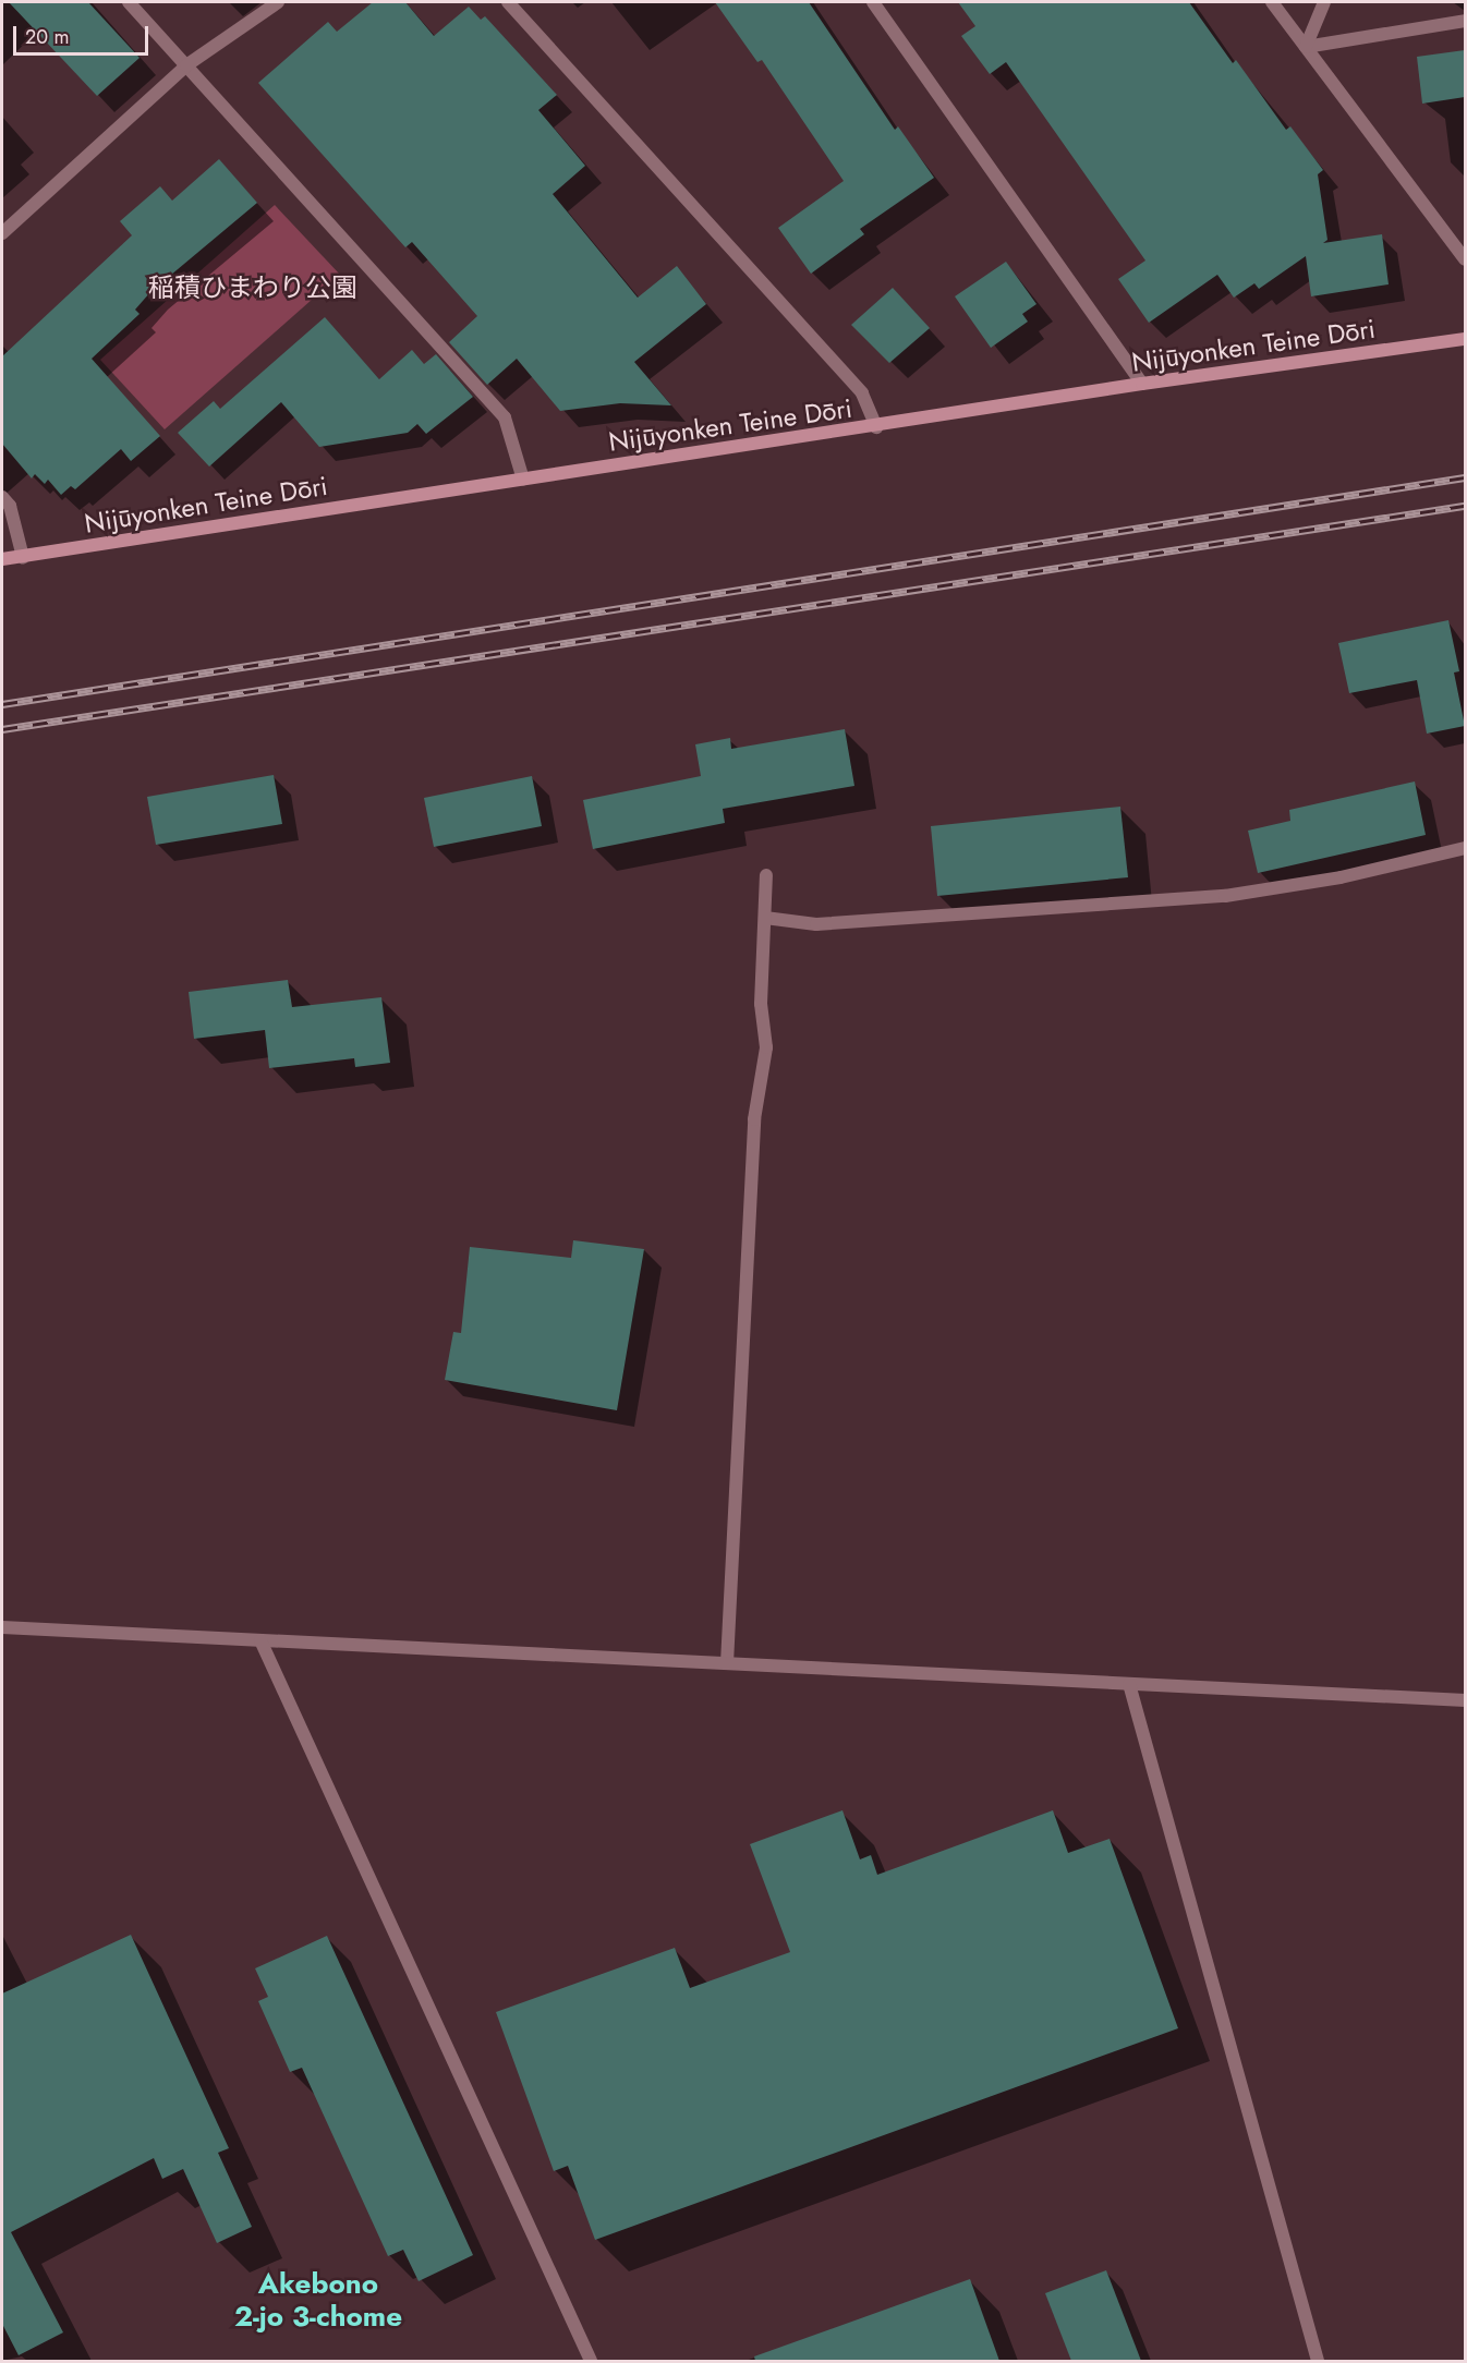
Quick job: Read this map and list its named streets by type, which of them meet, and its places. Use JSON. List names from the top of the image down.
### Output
{
  "streets": {
    "street": ["Nijūyonken Teine Dōri"]
  },
  "districts": ["Akebono 2-jo 3-chome"],
  "parks": ["稲積ひまわり公園"],
  "scale_bar": "20 m"
}
